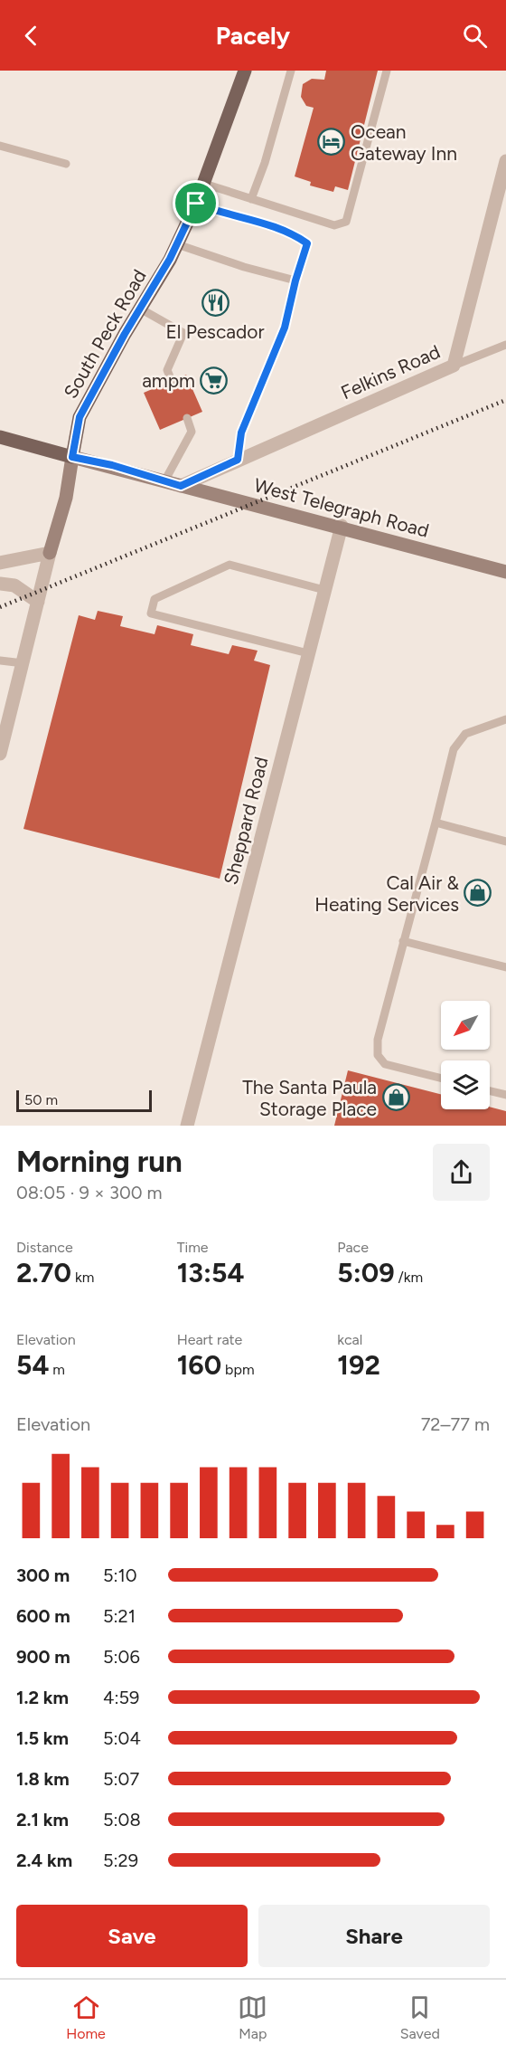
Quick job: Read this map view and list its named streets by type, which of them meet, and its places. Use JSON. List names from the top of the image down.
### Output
{
  "streets": {
    "main road": ["South Peck Road", "West Telegraph Road"],
    "street": ["Felkins Road", "Sheppard Road"]
  },
  "crossings": [
    ["South Peck Road", "West Telegraph Road"],
    ["Felkins Road", "West Telegraph Road"],
    ["West Telegraph Road", "Sheppard Road"]
  ],
  "places": {
    "hotel": ["Ocean Gateway Inn"],
    "restaurant": ["El Pescador"],
    "supermarket": ["ampm"],
    "shop": ["Cal Air & Heating Services", "The Santa Paula Storage Place"]
  },
  "scale_bar": "50 m",
  "north": "bottom left",
  "page": {
    "header": "Pacely",
    "scale": "50 m",
    "heading": ["Morning run", "08:05 · 9 × 300 m"],
    "stats": [
      ["Distance", "2.70 km"],
      ["Time", "13:54"],
      ["Pace", "5:09 /km"],
      ["Elevation", "54 m"],
      ["Heart rate", "160 bpm"],
      ["kcal", "192"]
    ],
    "chart": ["Elevation", "72–77 m"],
    "list": [
      {
        "name": "300 m",
        "note": "5:10"
      },
      {
        "name": "600 m",
        "note": "5:21"
      },
      {
        "name": "900 m",
        "note": "5:06"
      },
      {
        "name": "1.2 km",
        "note": "4:59"
      },
      {
        "name": "1.5 km",
        "note": "5:04"
      },
      {
        "name": "1.8 km",
        "note": "5:07"
      },
      {
        "name": "2.1 km",
        "note": "5:08"
      },
      {
        "name": "2.4 km",
        "note": "5:29"
      }
    ],
    "buttons": ["Save", "Share"],
    "tabs": ["Home", "Map", "Saved"]
  }
}
